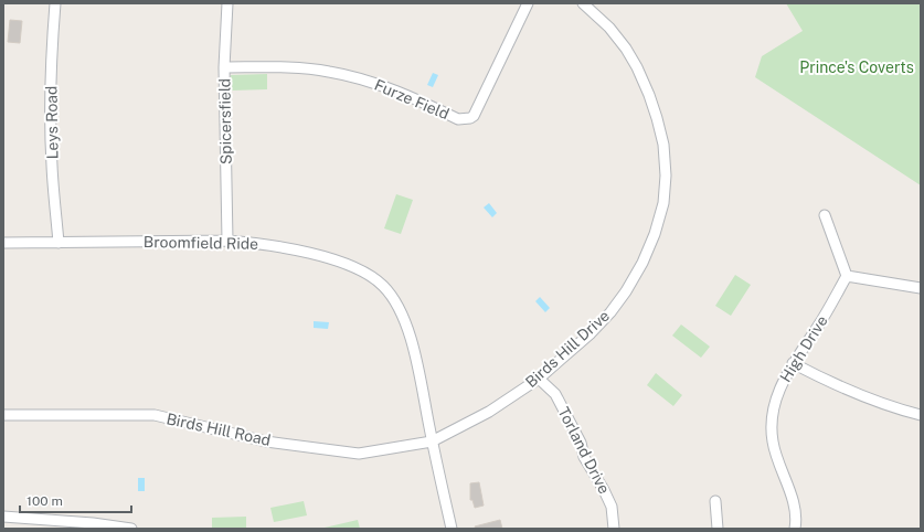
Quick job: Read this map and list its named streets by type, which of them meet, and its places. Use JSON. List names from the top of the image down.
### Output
{
  "streets": {
    "street": [
      "Furze Field",
      "Spicersfield",
      "Leys Road",
      "Broomfield Ride",
      "Birds Hill Drive",
      "High Drive",
      "Birds Hill Road",
      "Torland Drive"
    ]
  },
  "crossings": [
    ["Furze Field", "Spicersfield"],
    ["Spicersfield", "Broomfield Ride"],
    ["Leys Road", "Broomfield Ride"],
    ["Broomfield Ride", "Birds Hill Drive"],
    ["Broomfield Ride", "Birds Hill Road"],
    ["Birds Hill Drive", "Birds Hill Road"],
    ["Birds Hill Drive", "Torland Drive"]
  ],
  "parks": ["Prince's Coverts"],
  "scale_bar": "100 m"
}
